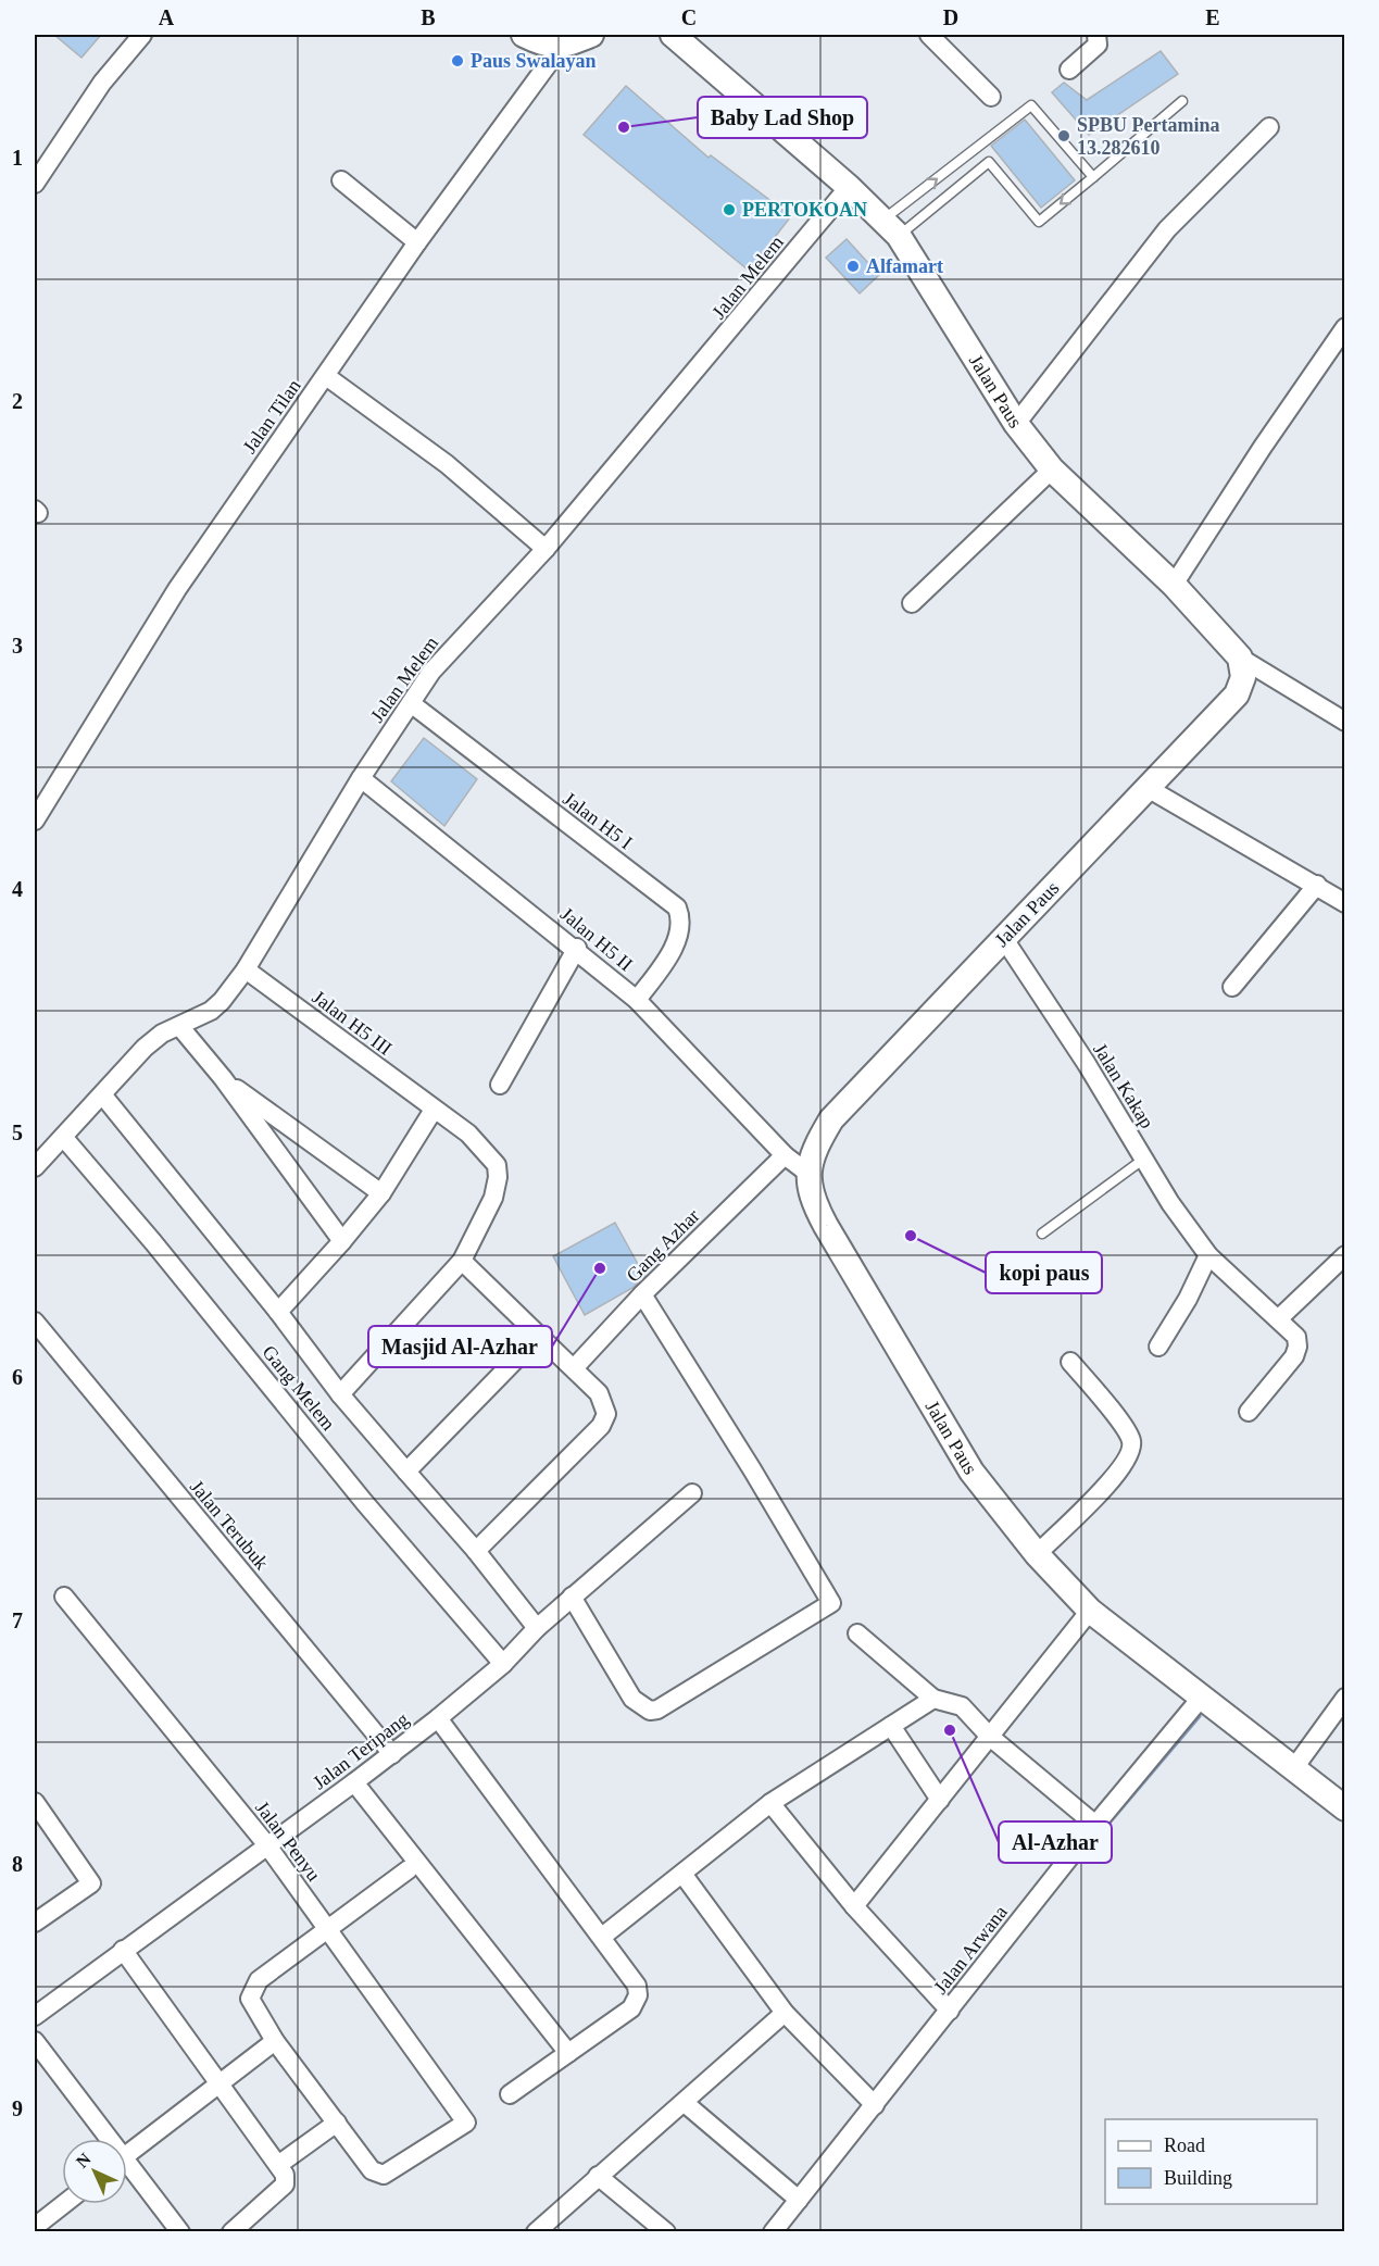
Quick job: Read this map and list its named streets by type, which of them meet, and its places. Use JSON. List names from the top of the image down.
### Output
{
  "streets": {
    "main road": ["Jalan Paus"],
    "street": [
      "Jalan Melem",
      "Jalan Tilan",
      "Jalan H5 I",
      "Jalan H5 II",
      "Jalan H5 III",
      "Jalan Kakap",
      "Gang Azhar",
      "Gang Melem",
      "Jalan Terubuk",
      "Jalan Teripang",
      "Jalan Penyu",
      "Jalan Arwana"
    ]
  },
  "crossings": [
    ["Jalan Melem", "Jalan Paus"],
    ["Jalan Melem", "Jalan H5 I"],
    ["Jalan Melem", "Jalan H5 II"],
    ["Jalan Melem", "Jalan H5 III"],
    ["Jalan Melem", "Gang Melem"],
    ["Jalan Paus", "Jalan H5 II"],
    ["Jalan Paus", "Jalan Kakap"],
    ["Jalan Paus", "Jalan Arwana"],
    ["Jalan H5 I", "Jalan H5 II"],
    ["Jalan H5 II", "Gang Azhar"],
    ["Gang Melem", "Jalan Teripang"],
    ["Jalan Terubuk", "Jalan Teripang"],
    ["Jalan Teripang", "Jalan Penyu"]
  ],
  "places": [
    "Paus Swalayan",
    "Baby Lad Shop",
    "SPBU Pertamina 13.282610",
    "PERTOKOAN",
    "Alfamart",
    "kopi paus",
    "Masjid Al-Azhar",
    "Al-Azhar"
  ],
  "legend": ["Road", "Building"],
  "north": "top left",
  "grid": {
    "columns": [
      "A",
      "B",
      "C",
      "D",
      "E"
    ],
    "rows": [
      "1",
      "2",
      "3",
      "4",
      "5",
      "6",
      "7",
      "8",
      "9"
    ]
  }
}
